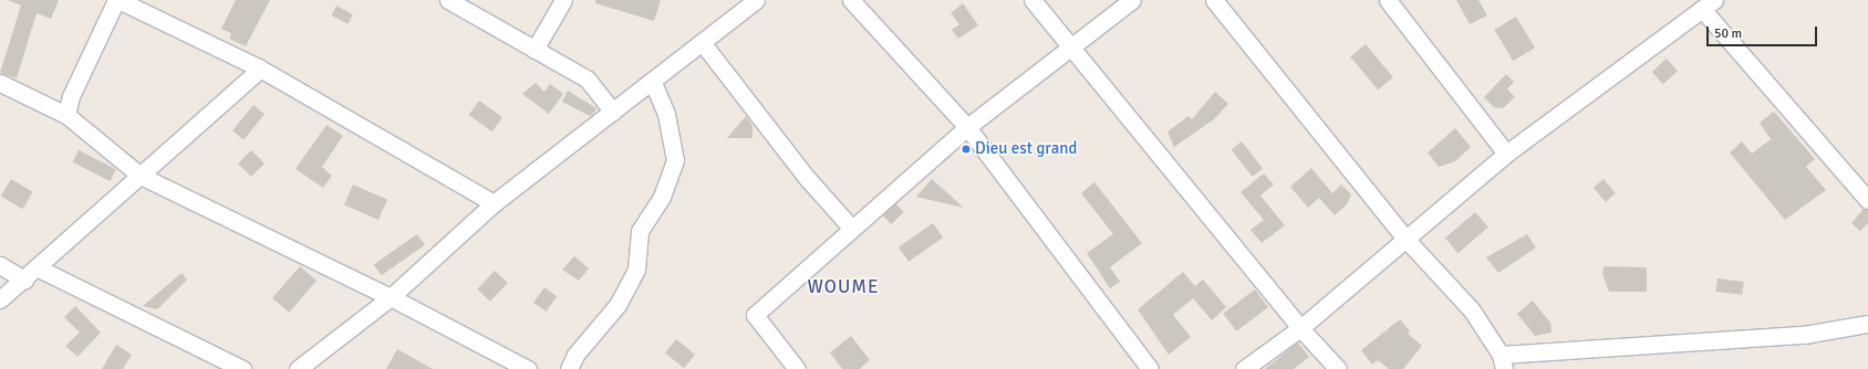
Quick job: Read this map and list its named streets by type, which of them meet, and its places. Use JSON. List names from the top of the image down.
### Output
{
  "districts": ["WOUME"],
  "places": ["Dieu est grand"],
  "scale_bar": "50 m"
}
